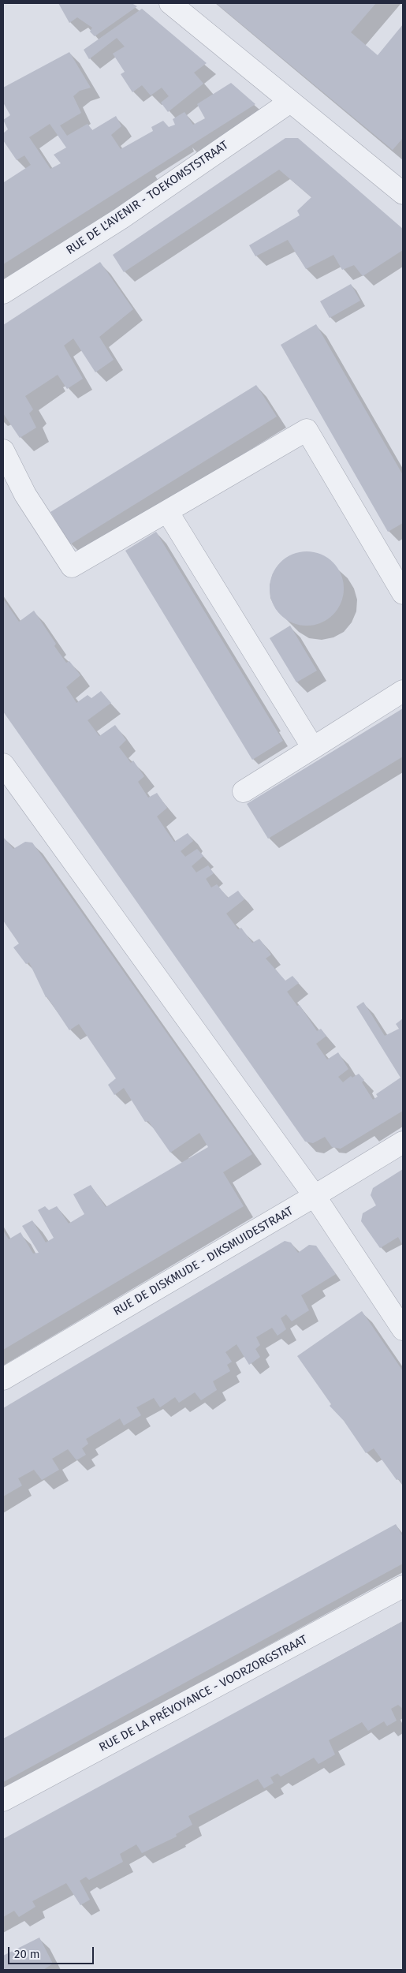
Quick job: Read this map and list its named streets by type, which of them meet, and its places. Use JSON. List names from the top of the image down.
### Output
{
  "streets": {
    "street": ["RUE DE L'AVENIR - TOEKOMSTSTRAAT", "RUE DE DISKMUDE - DIKSMUIDESTRAAT", "RUE DE LA PRÉVOYANCE - VOORZORGSTRAAT"]
  },
  "scale_bar": "20 m"
}
